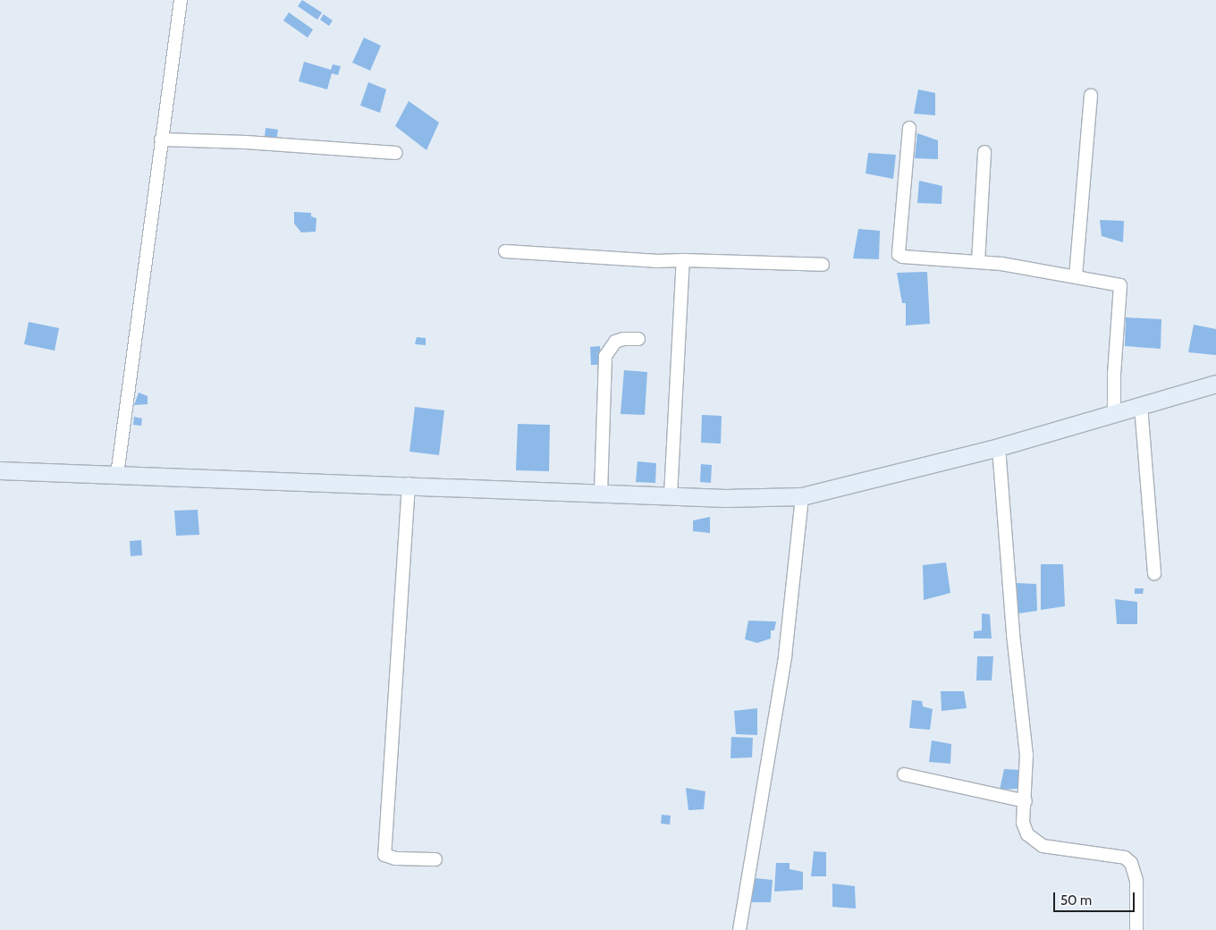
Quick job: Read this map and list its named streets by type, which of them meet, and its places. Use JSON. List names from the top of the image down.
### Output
{
  "scale_bar": "50 m"
}
